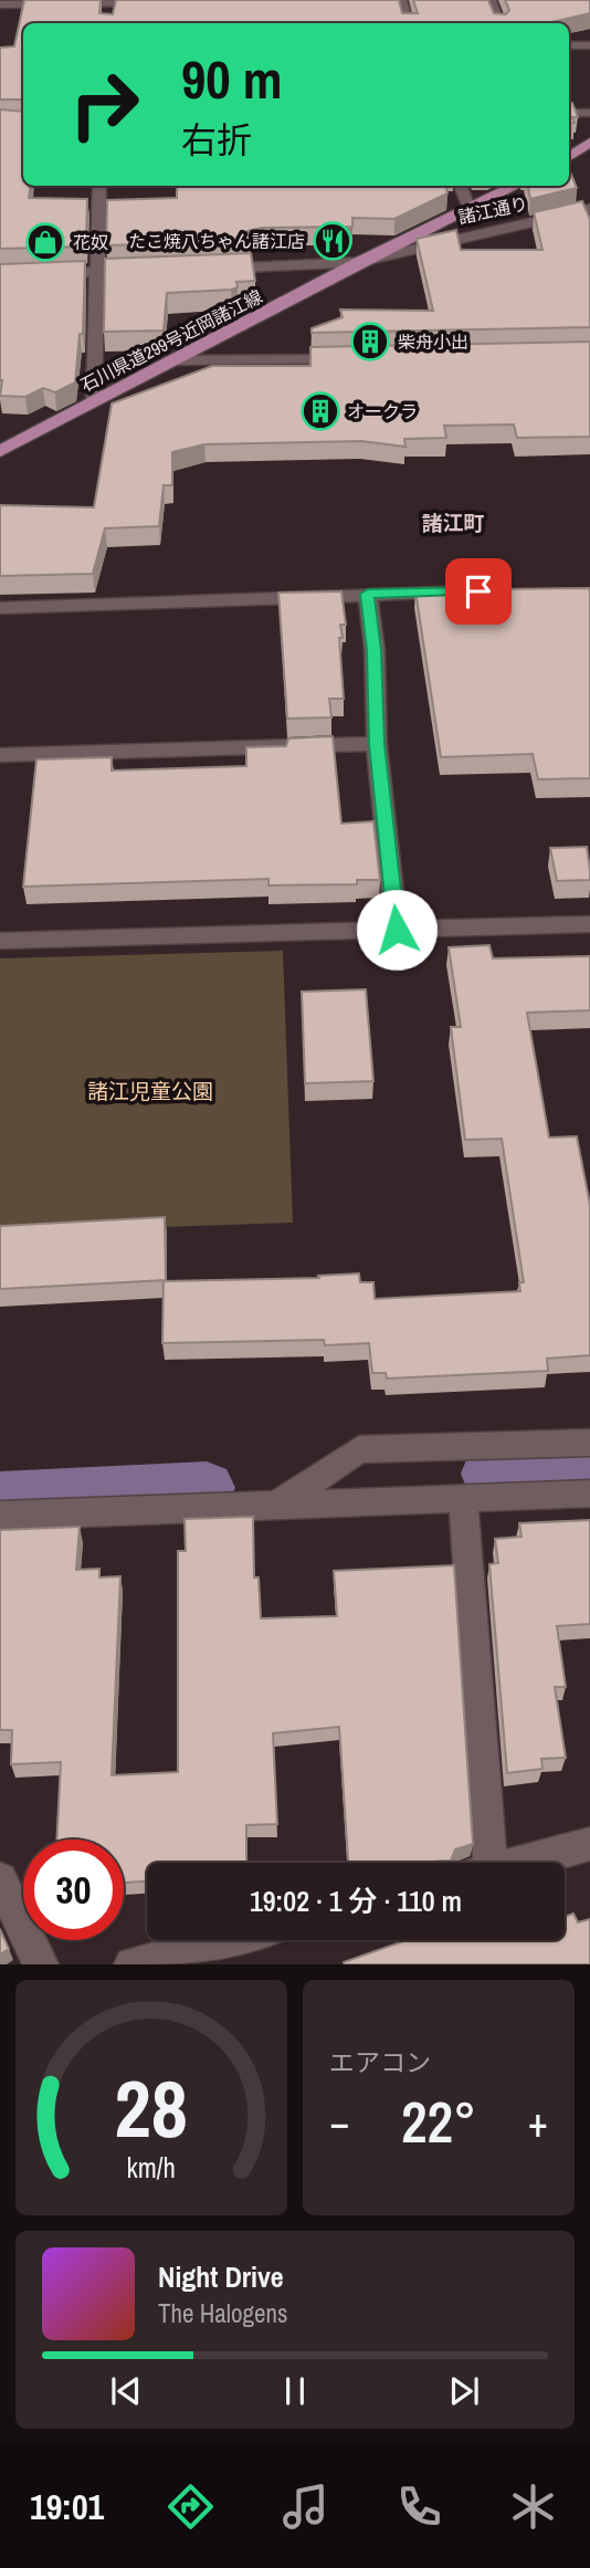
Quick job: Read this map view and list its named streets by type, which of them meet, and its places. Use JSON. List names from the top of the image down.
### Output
{
  "streets": {
    "main road": ["石川県道299号近岡諸江線"],
    "street": ["諸江通り"]
  },
  "crossings": [
    ["諸江通り", "石川県道299号近岡諸江線"]
  ],
  "districts": ["諸江町"],
  "parks": ["諸江児童公園"],
  "places": {
    "restaurant": ["たこ焼八ちゃん諸江店"],
    "shop": ["花奴"],
    "building": ["柴舟小出", "オークラ"]
  },
  "page": {
    "turn": ["90 m", "右折"],
    "limit": "30",
    "trip": "19:02 · 1 分 · 110 m",
    "tile": "エアコン",
    "heat": ["−", "22°", "+"],
    "song": ["Night Drive", "The Halogens"],
    "tabs": "19:01",
    "gauge": ["28", "km/h"]
  }
}
